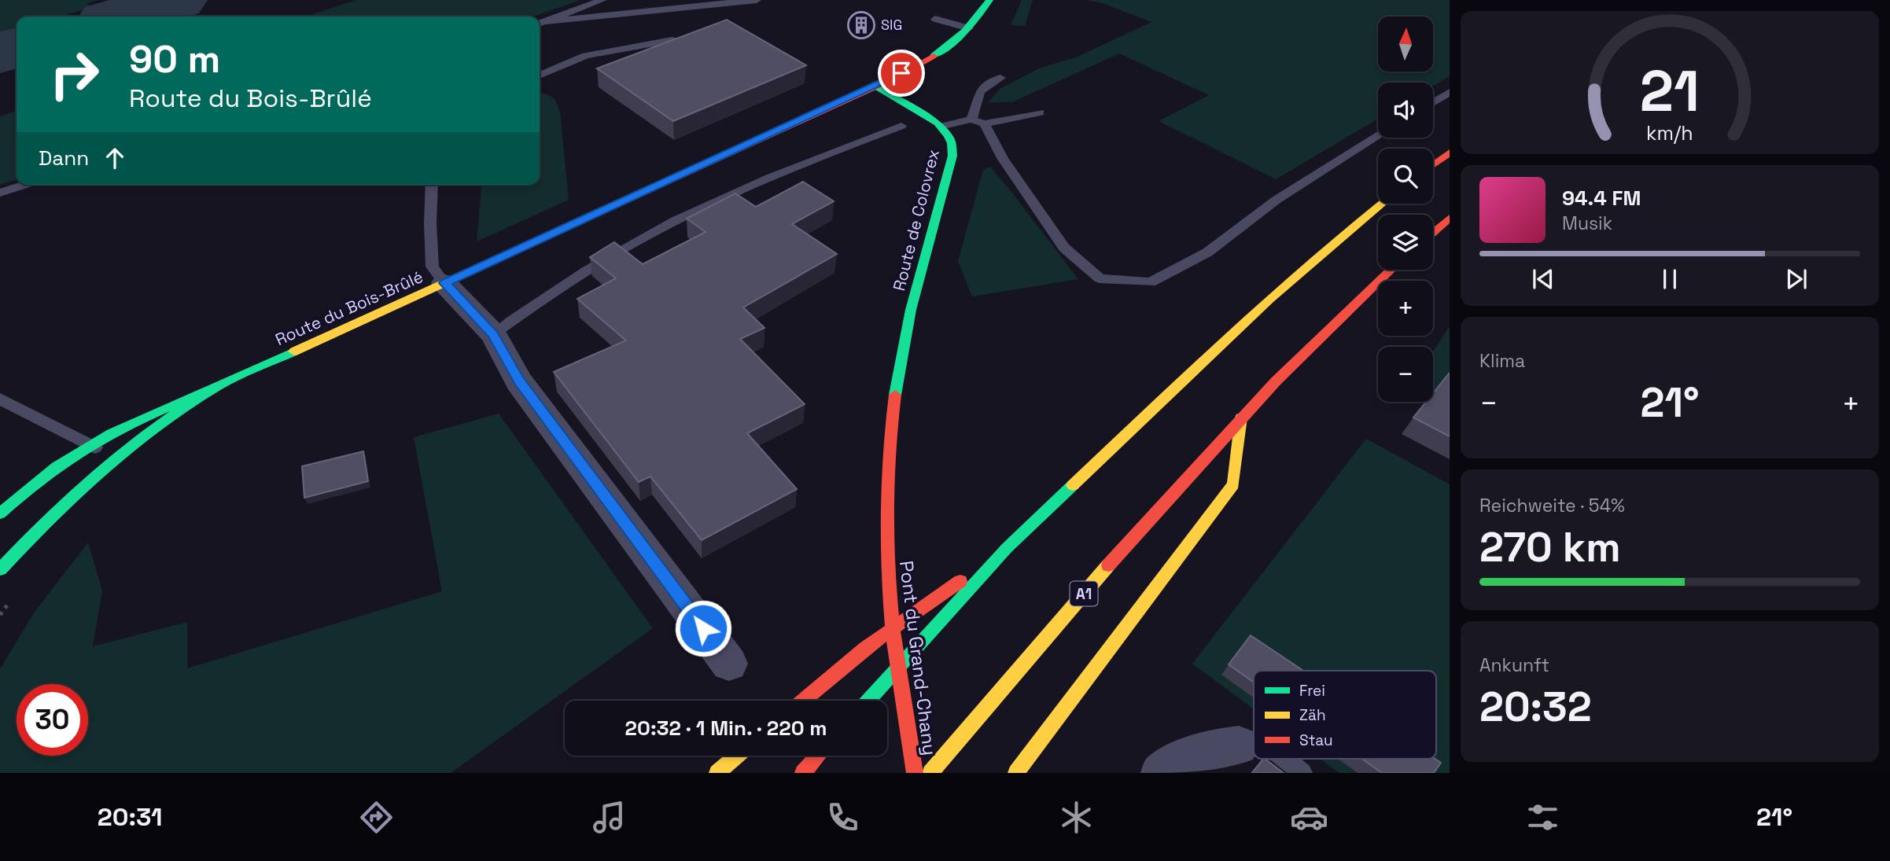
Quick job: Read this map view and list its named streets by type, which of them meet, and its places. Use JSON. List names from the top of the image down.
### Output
{
  "streets": {
    "main road": [
      "Route de Colovrex",
      "Route du Bois-Brûlé",
      "A1",
      "Pont du Grand-Chany"
    ]
  },
  "crossings": [
    ["Route de Colovrex", "Route du Bois-Brûlé"],
    ["Route de Colovrex", "Pont du Grand-Chany"]
  ],
  "places": {
    "building": ["SIG"]
  },
  "legend": ["Frei", "Zäh", "Stau"],
  "north": "top",
  "page": {
    "map_buttons": ["+", "−"],
    "turn": ["90 m", "Route du Bois-Brûlé"],
    "then": "Dann",
    "song": ["94.4 FM", "Musik"],
    "tile": [
      "Klima",
      ["Reichweite · 54%", "270 km"],
      ["Ankunft", "20:32"]
    ],
    "heat": ["−", "21°", "+"],
    "limit": "30",
    "trip": "20:32 · 1 Min. · 220 m",
    "tabs": ["20:31", "21°"],
    "gauge": ["21", "km/h"]
  }
}
